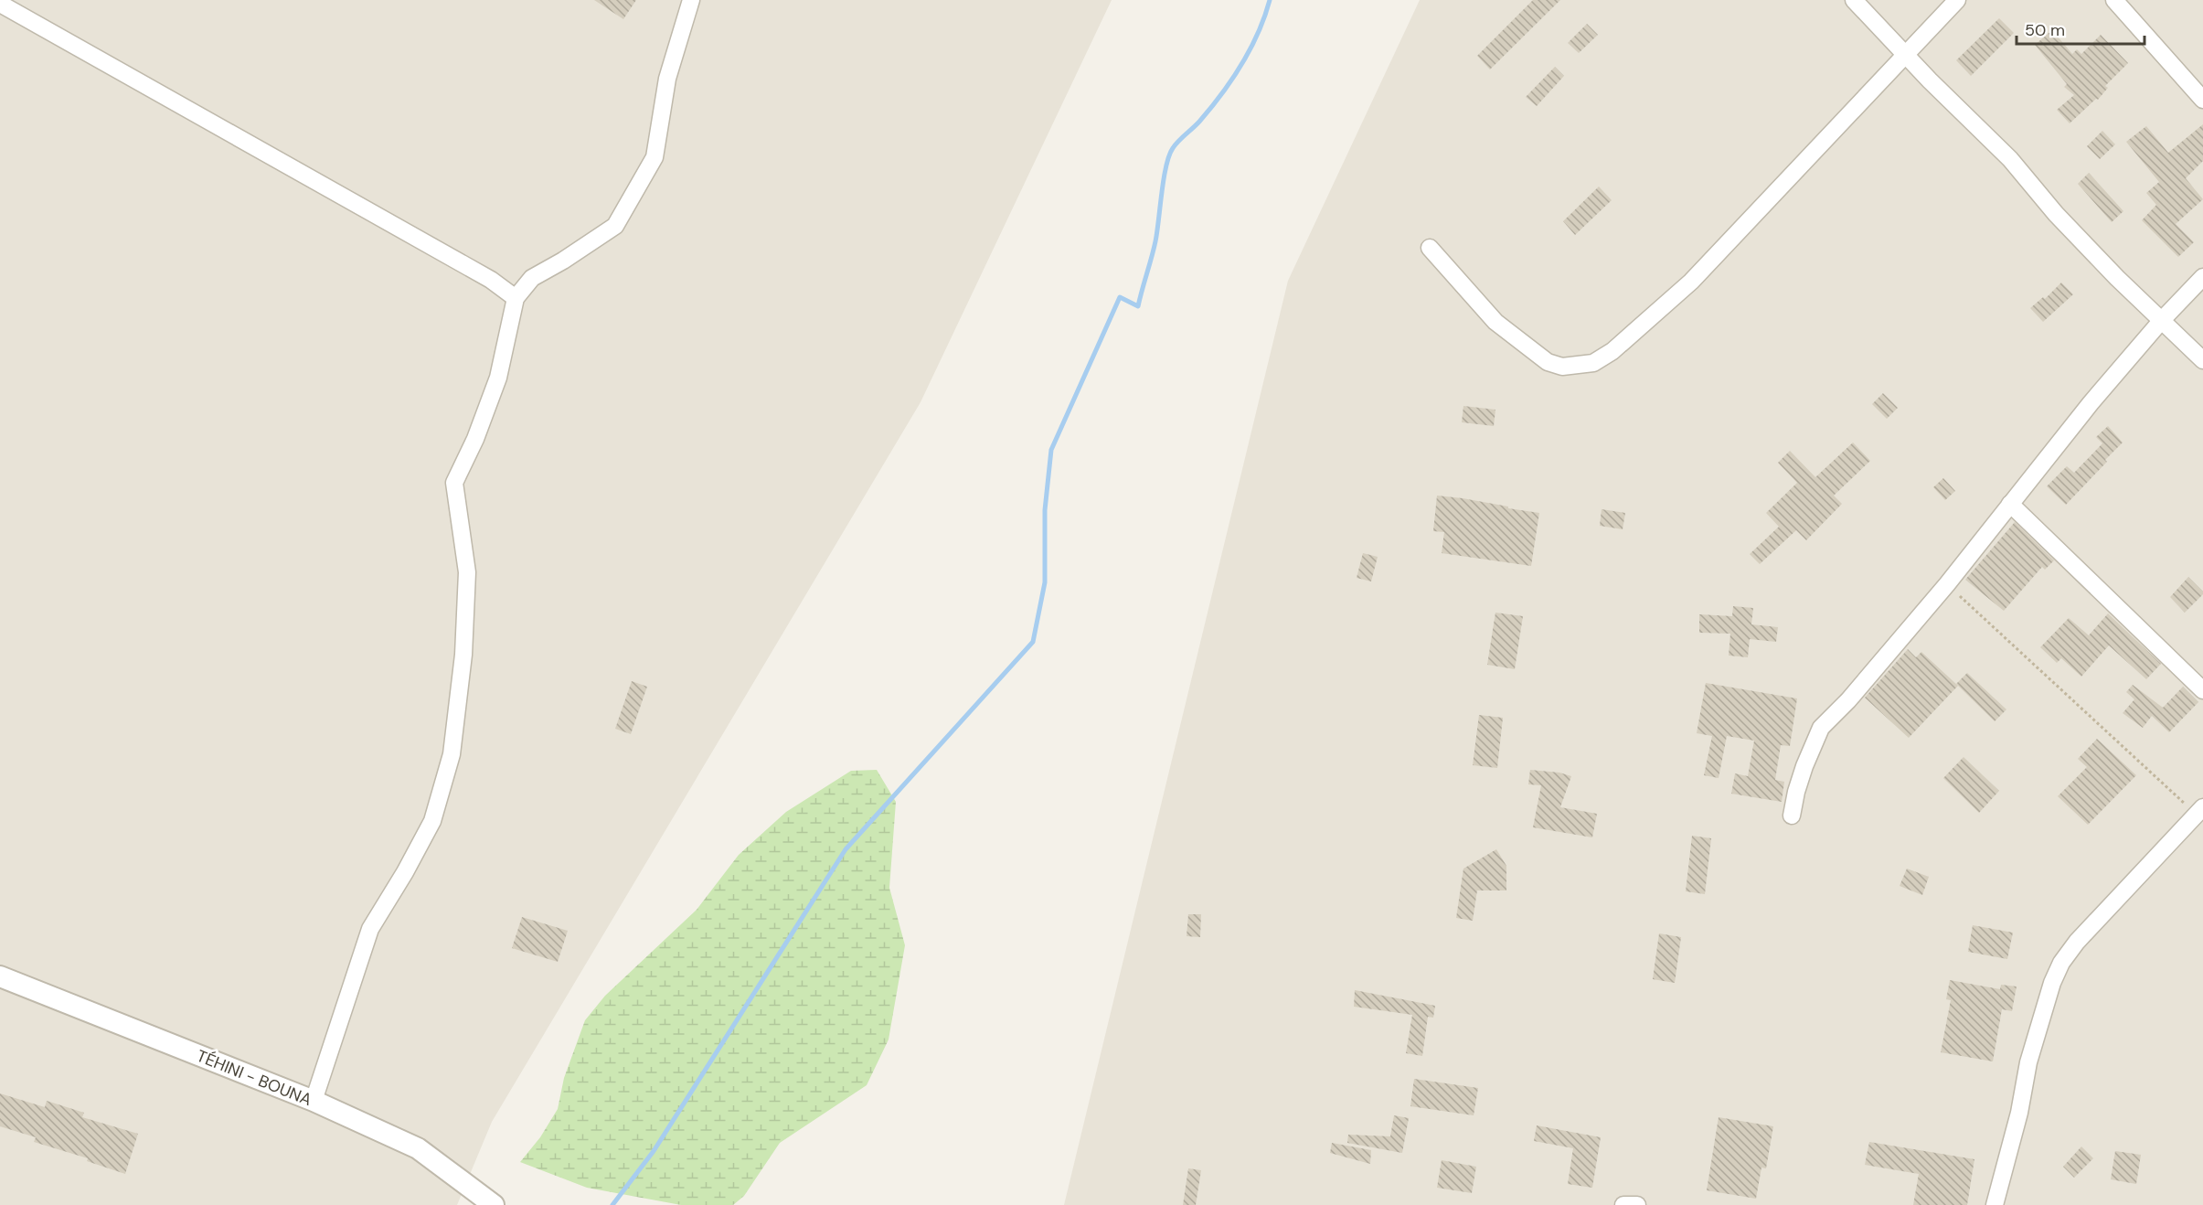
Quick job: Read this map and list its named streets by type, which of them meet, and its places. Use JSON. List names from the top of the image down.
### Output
{
  "streets": {
    "street": ["TÉHINI - BOUNA"]
  },
  "scale_bar": "50 m"
}
